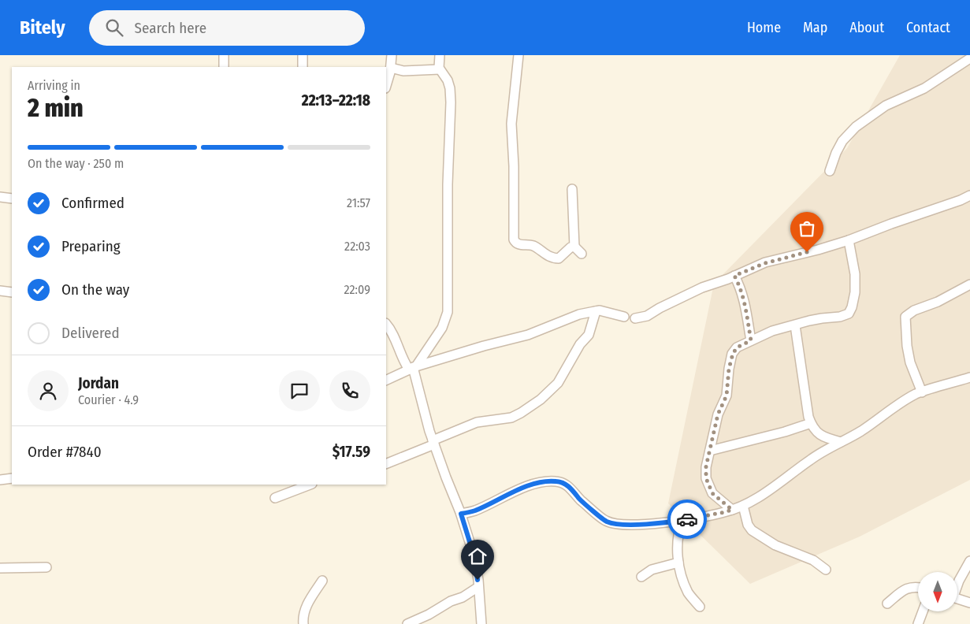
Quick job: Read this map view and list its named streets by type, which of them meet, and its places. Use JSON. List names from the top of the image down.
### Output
{
  "north": "bottom",
  "page": {
    "header": "Bitely",
    "search": "Search here",
    "nav": [
      "Home",
      "Map",
      "About",
      "Contact"
    ],
    "heading": ["2 min", "Arriving in", "22:13–22:18"],
    "panel": [
      "Jordan",
      "Courier · 4.9",
      "Order #7840",
      "$17.59"
    ],
    "bar": "On the way · 250 m",
    "list": [
      ["Confirmed", "21:57"],
      ["Preparing", "22:03"],
      ["On the way", "22:09"],
      "Delivered"
    ]
  }
}
